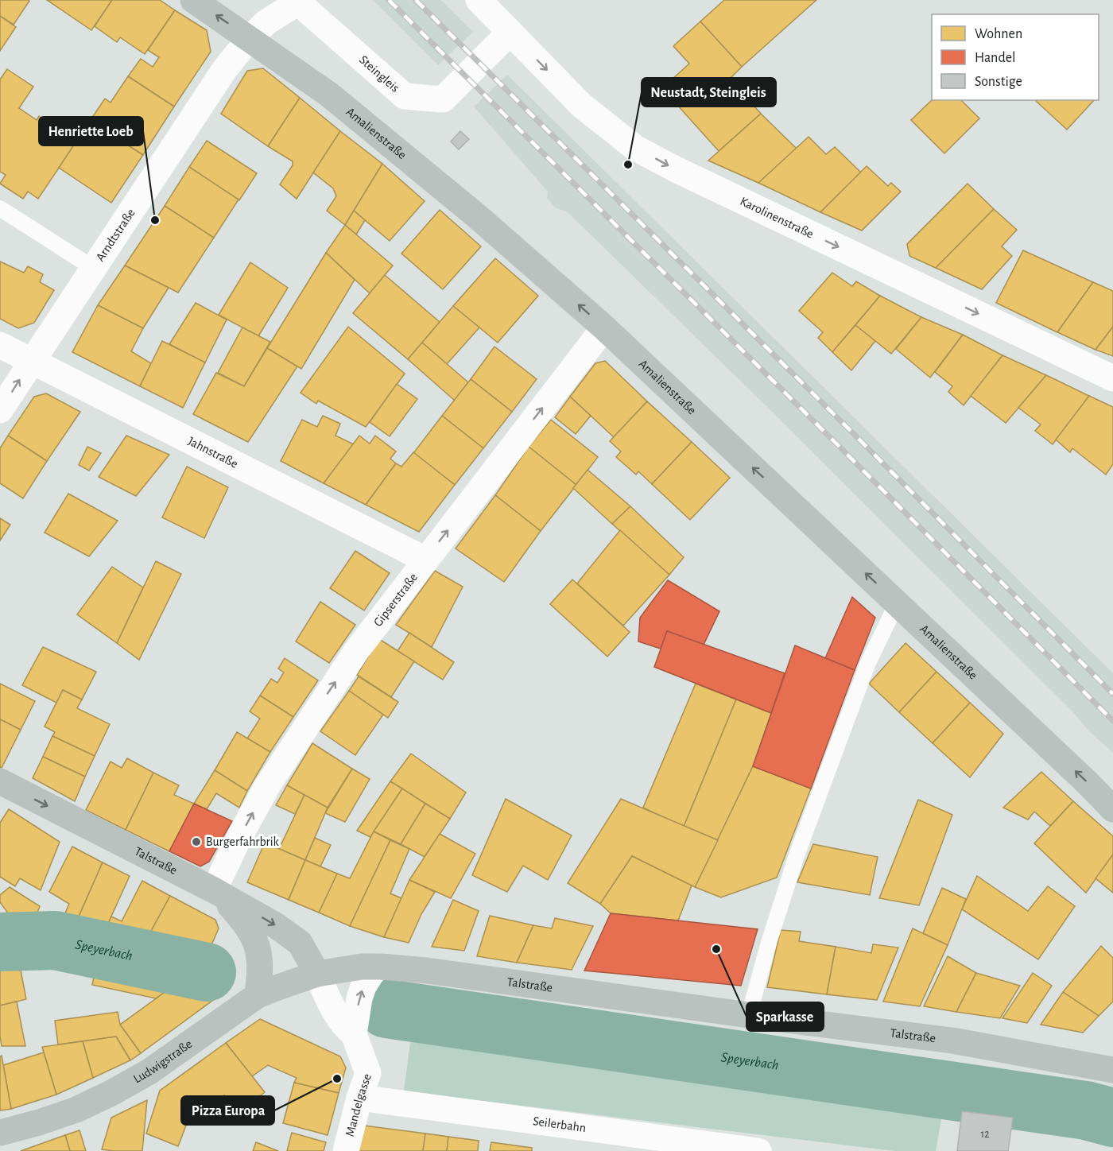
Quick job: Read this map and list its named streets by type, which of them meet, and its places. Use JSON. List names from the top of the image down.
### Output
{
  "streets": {
    "main road": ["Amalienstraße", "Talstraße", "Ludwigstraße"],
    "street": [
      "Steingleis",
      "Karolinenstraße",
      "Arndtstraße",
      "Jahnstraße",
      "Gipserstraße",
      "Mandelgasse",
      "Seilerbahn"
    ]
  },
  "crossings": [
    ["Steingleis", "Amalienstraße"],
    ["Steingleis", "Karolinenstraße"],
    ["Steingleis", "Arndtstraße"],
    ["Amalienstraße", "Arndtstraße"],
    ["Amalienstraße", "Gipserstraße"],
    ["Arndtstraße", "Jahnstraße"],
    ["Jahnstraße", "Gipserstraße"],
    ["Gipserstraße", "Talstraße"],
    ["Talstraße", "Ludwigstraße"],
    ["Talstraße", "Mandelgasse"],
    ["Ludwigstraße", "Mandelgasse"],
    ["Mandelgasse", "Seilerbahn"]
  ],
  "one_way": ["Amalienstraße", "Karolinenstraße", "Gipserstraße"],
  "water": ["Speyerbach"],
  "places": [
    "Neustadt, Steingleis",
    "Henriette Loeb",
    "Burgerfahrbrik",
    "Sparkasse",
    "Pizza Europa"
  ],
  "house_numbers": ["12"],
  "legend": ["Wohnen", "Handel", "Sonstige"]
}
